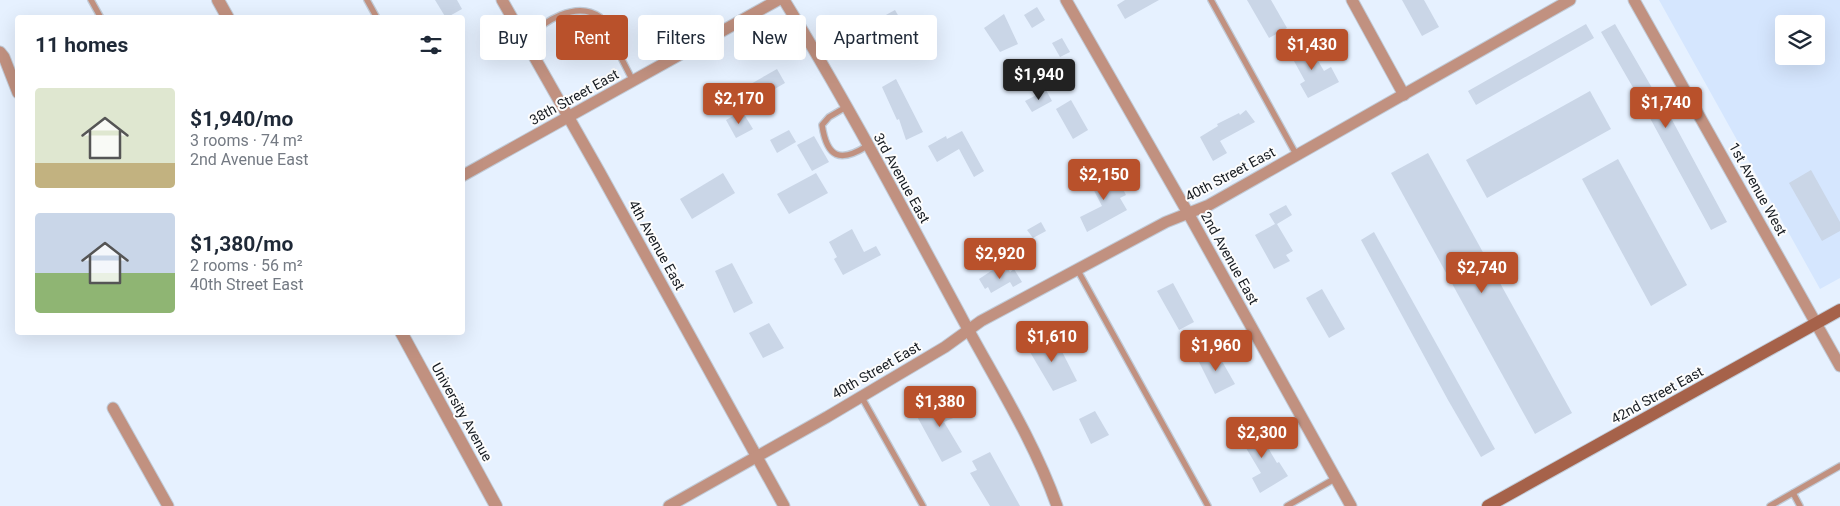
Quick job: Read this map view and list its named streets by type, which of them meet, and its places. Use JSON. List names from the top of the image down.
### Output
{
  "streets": {
    "main road": ["42nd Street East"],
    "street": [
      "38th Street East",
      "40th Street East",
      "3rd Avenue East",
      "1st Avenue West",
      "4th Avenue East",
      "2nd Avenue East",
      "University Avenue"
    ]
  },
  "crossings": [
    ["38th Street East", "4th Avenue East"],
    ["40th Street East", "3rd Avenue East"],
    ["40th Street East", "4th Avenue East"],
    ["40th Street East", "2nd Avenue East"],
    ["1st Avenue West", "42nd Street East"]
  ],
  "page": {
    "chip": [
      "Buy",
      "Rent",
      "Filters",
      "New",
      "Apartment"
    ],
    "heading": "11 homes",
    "price": [
      "$1,430",
      "$1,940",
      "$2,170",
      "$1,740",
      "$2,150",
      "$2,920",
      "$2,740",
      "$1,610",
      "$1,960",
      "$1,380",
      "$2,300"
    ],
    "list": [
      {
        "name": "$1,940/mo",
        "note": "3 rooms · 74 m² · 2nd Avenue East"
      },
      {
        "name": "$1,380/mo",
        "note": "2 rooms · 56 m² · 40th Street East"
      }
    ]
  }
}
